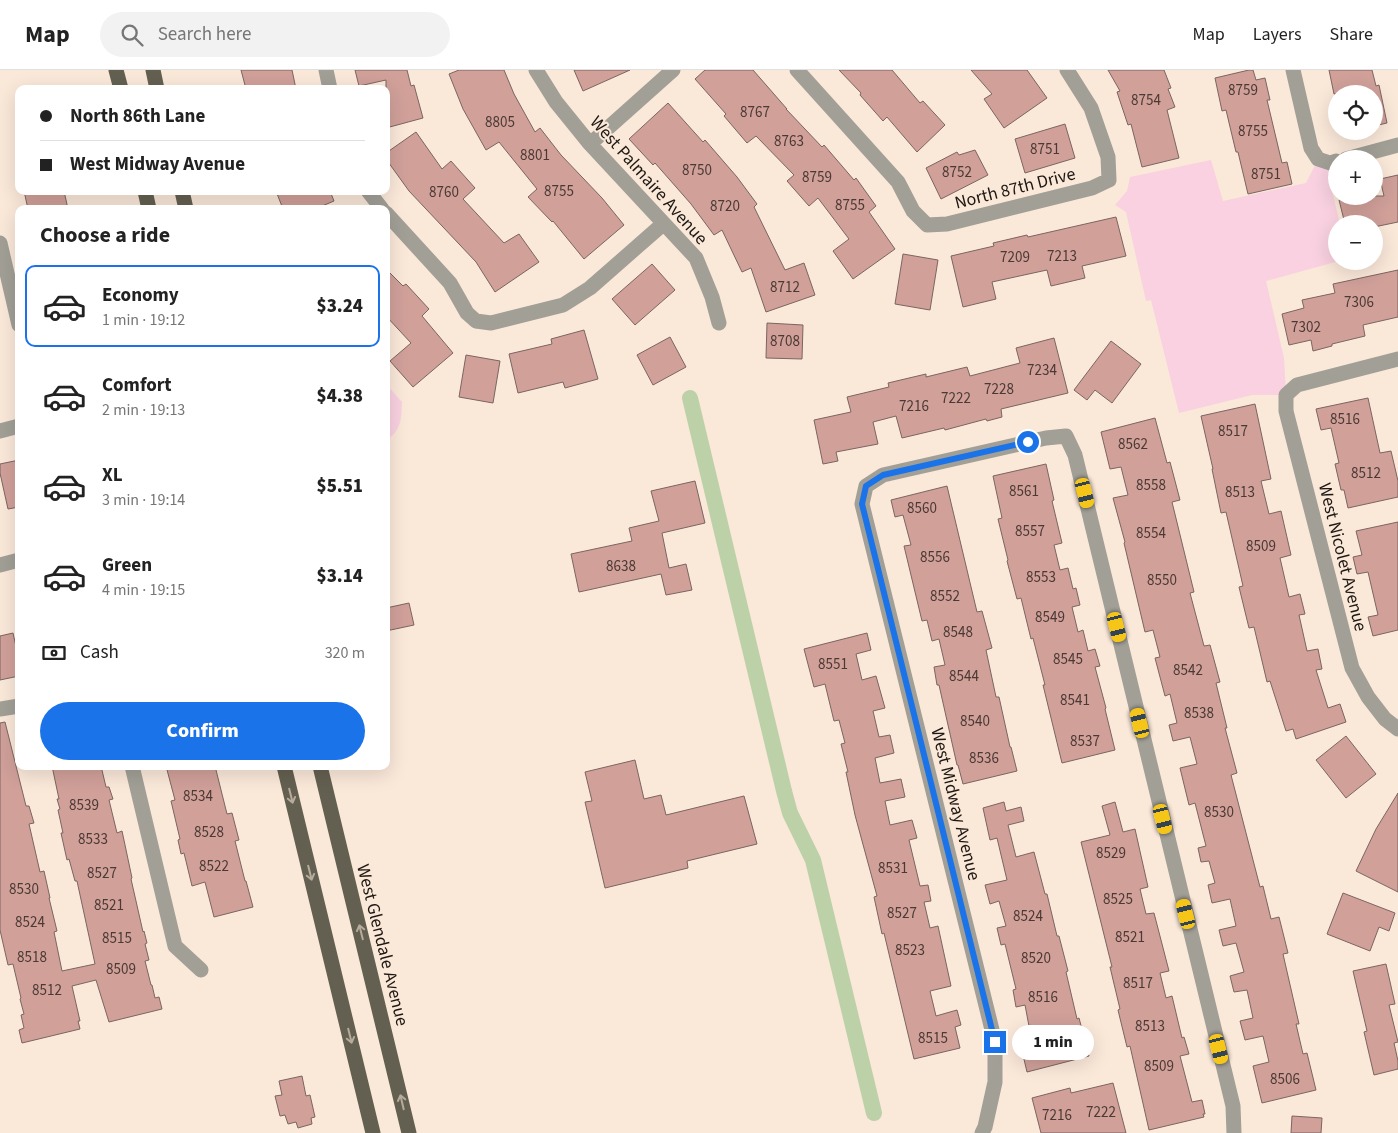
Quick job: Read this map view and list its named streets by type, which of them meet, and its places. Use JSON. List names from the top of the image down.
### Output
{
  "streets": {
    "main road": ["West Glendale Avenue"],
    "street": [
      "West Palmaire Avenue",
      "North 87th Drive",
      "West Nicolet Avenue",
      "West Midway Avenue"
    ]
  },
  "house_numbers": [
    "8759",
    "8754",
    "8767",
    "8805",
    "8755",
    "8763",
    "8751",
    "8801",
    "8750",
    "8752",
    "8751",
    "8759",
    "8755",
    "8760",
    "8755",
    "8720",
    "7213",
    "7209",
    "8712",
    "7306",
    "7302",
    "8708",
    "7234",
    "7228",
    "7222",
    "7216",
    "8516",
    "8517",
    "8562",
    "8512",
    "8558",
    "8561",
    "8513",
    "8560",
    "8557",
    "8554",
    "8509",
    "8556",
    "8638",
    "8553",
    "8550",
    "8552",
    "8549",
    "8548",
    "8545",
    "8551",
    "8542",
    "8544",
    "8541",
    "8538",
    "8540",
    "8537",
    "8536",
    "8534",
    "8539",
    "8530",
    "8528",
    "8533",
    "8529",
    "8522",
    "8531",
    "8527",
    "8530",
    "8525",
    "8521",
    "8527",
    "8524",
    "8524",
    "8521",
    "8515",
    "8523",
    "8518",
    "8520",
    "8509",
    "8517",
    "8512",
    "8516",
    "8513",
    "8515",
    "8509",
    "8506",
    "7222",
    "7216"
  ],
  "page": {
    "header": "Map",
    "search": "Search here",
    "nav": ["Map", "Layers", "Share"],
    "map_buttons": ["+", "−"],
    "banner": ["North 86th Lane", "West Midway Avenue"],
    "heading": "Choose a ride",
    "list": [
      {
        "name": "Economy",
        "note": "1 min · 19:12",
        "value": "$3.24"
      },
      {
        "name": "Comfort",
        "note": "2 min · 19:13",
        "value": "$4.38"
      },
      {
        "name": "XL",
        "note": "3 min · 19:14",
        "value": "$5.51"
      },
      {
        "name": "Green",
        "note": "4 min · 19:15",
        "value": "$3.14"
      }
    ],
    "pay": ["Cash", "320 m"],
    "buttons": "Confirm",
    "bubble": "1 min"
  }
}
